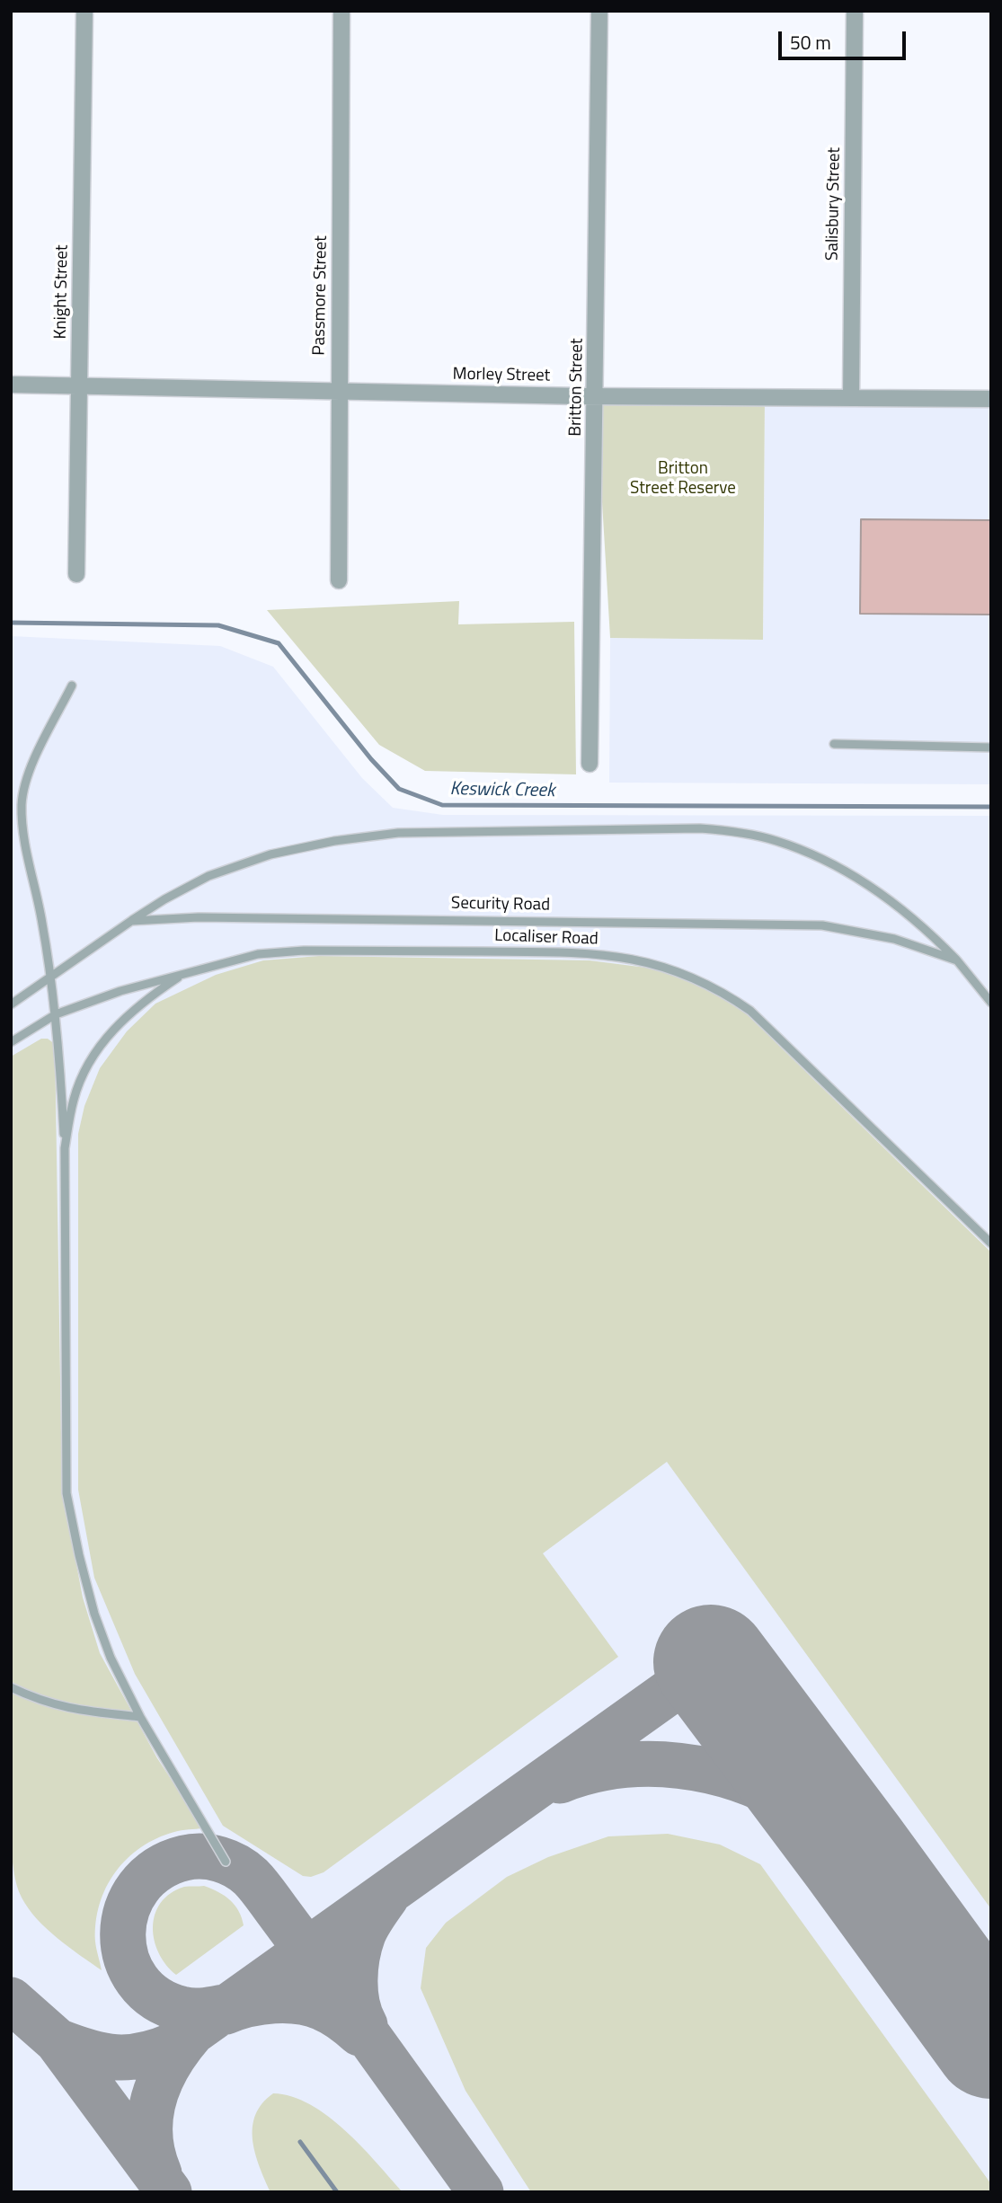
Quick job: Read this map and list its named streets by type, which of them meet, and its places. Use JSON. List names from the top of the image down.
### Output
{
  "streets": {
    "street": [
      "Salisbury Street",
      "Knight Street",
      "Passmore Street",
      "Morley Street",
      "Britton Street"
    ],
    "lane": ["Security Road", "Localiser Road"]
  },
  "crossings": [
    ["Salisbury Street", "Morley Street"],
    ["Knight Street", "Morley Street"],
    ["Passmore Street", "Morley Street"],
    ["Morley Street", "Britton Street"]
  ],
  "water": ["Keswick Creek"],
  "parks": ["Britton Street Reserve"],
  "scale_bar": "50 m"
}
